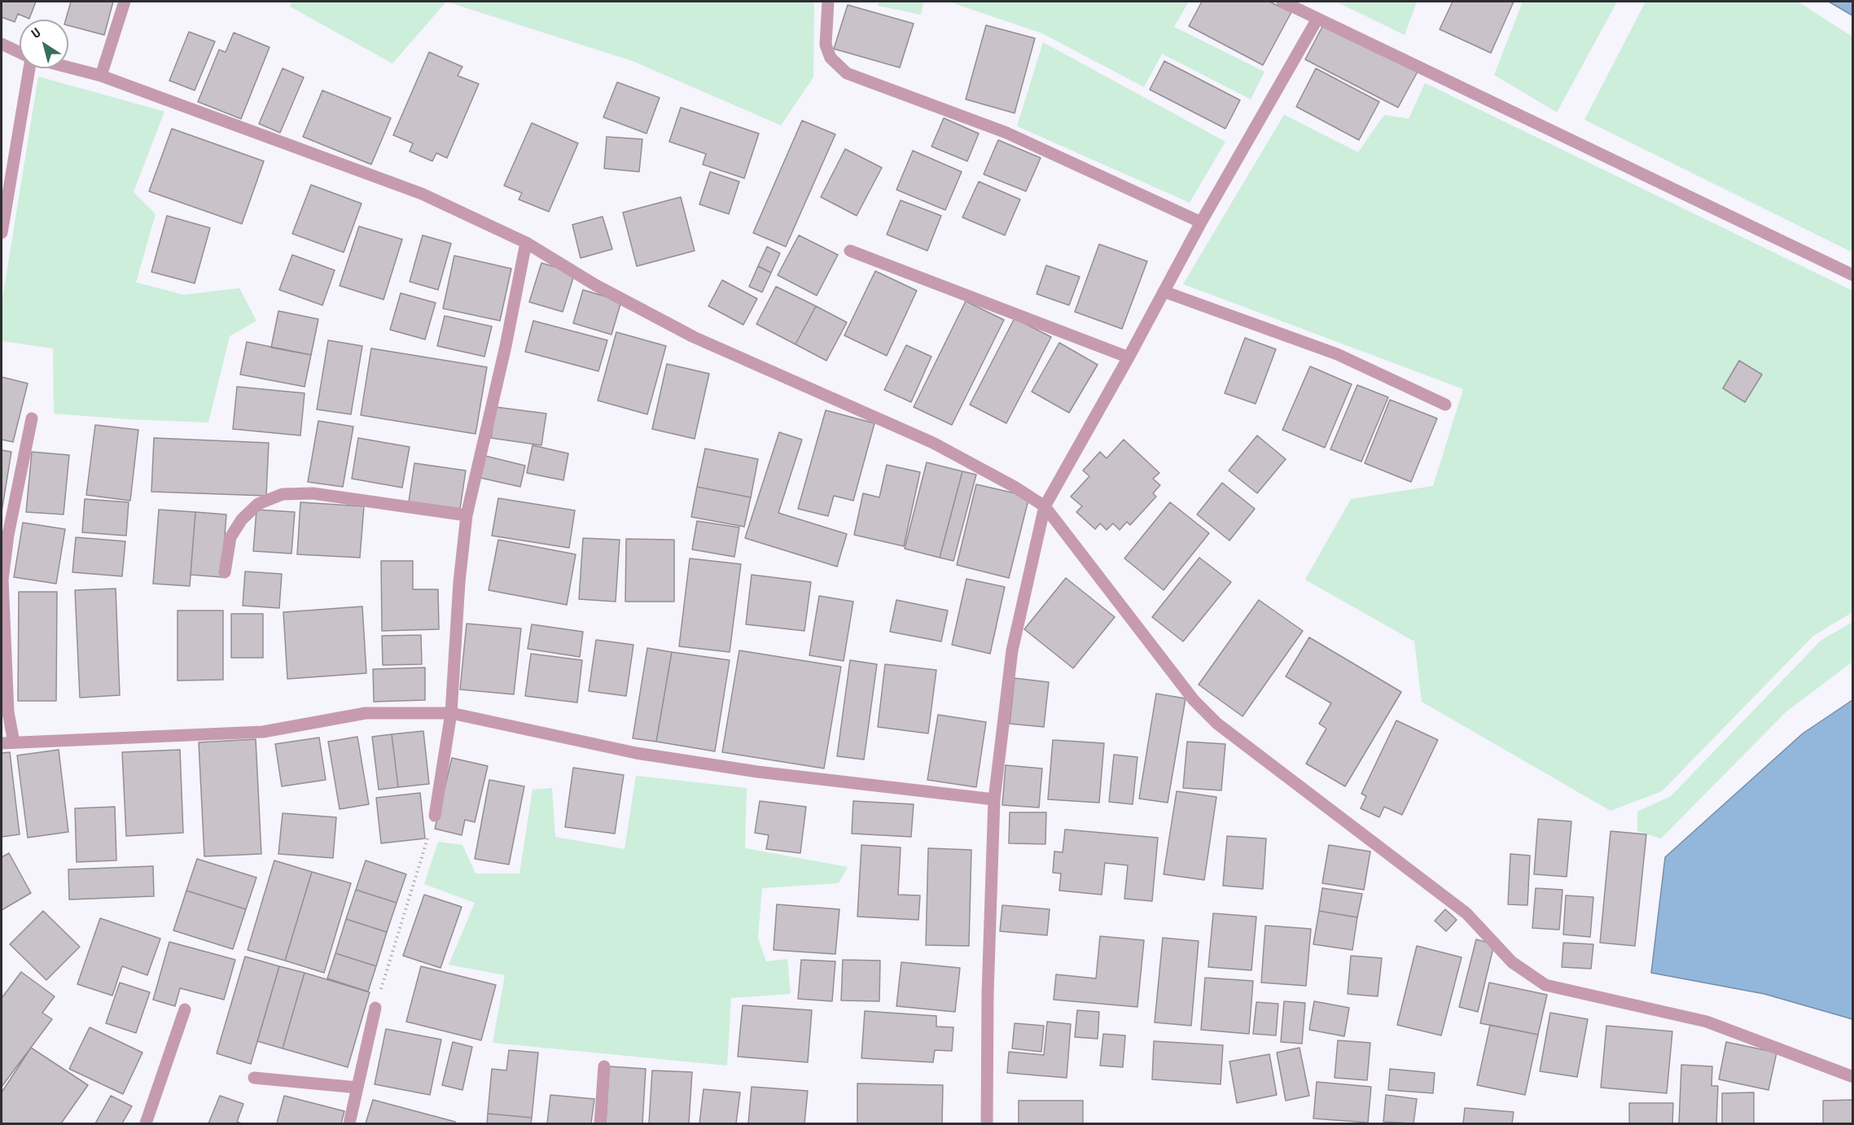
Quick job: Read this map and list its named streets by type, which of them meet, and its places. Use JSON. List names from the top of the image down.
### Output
{
  "north": "top left"
}
